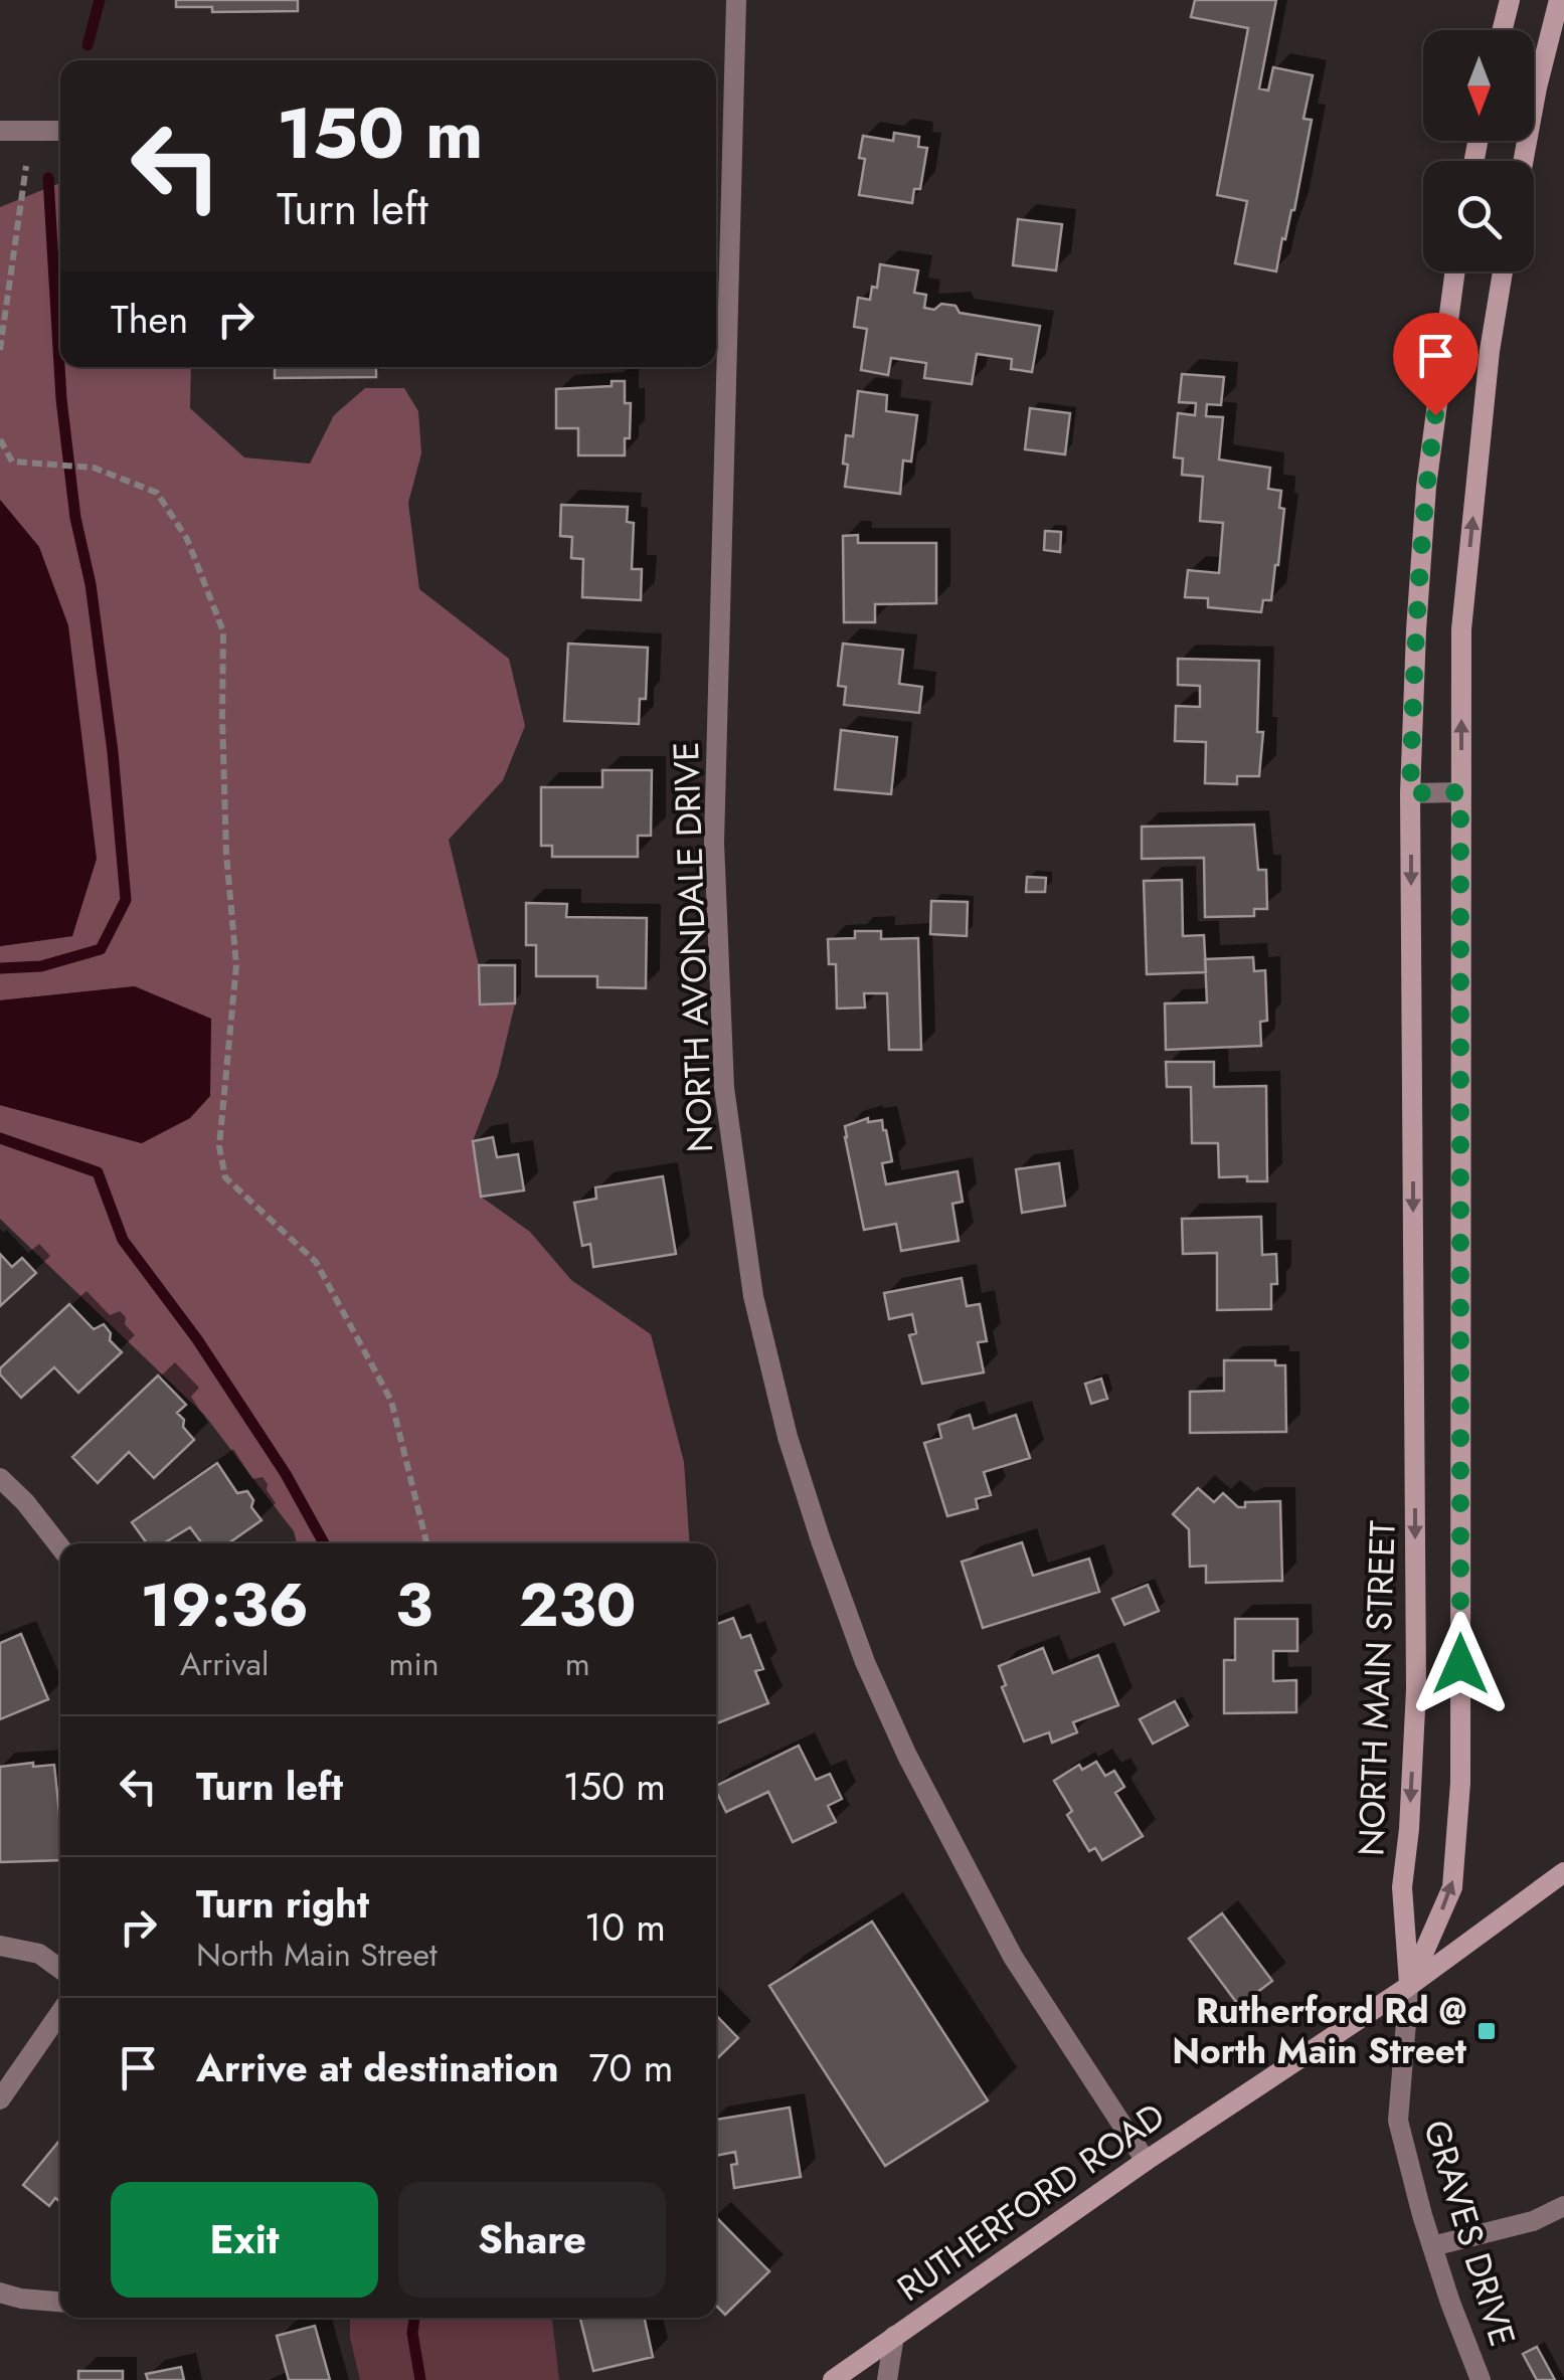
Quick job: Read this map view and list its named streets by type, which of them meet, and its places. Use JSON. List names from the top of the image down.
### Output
{
  "streets": {
    "street": [
      "NORTH AVONDALE DRIVE",
      "NORTH MAIN STREET",
      "RUTHERFORD ROAD",
      "GRAVES DRIVE"
    ]
  },
  "crossings": [
    ["NORTH AVONDALE DRIVE", "RUTHERFORD ROAD"],
    ["NORTH MAIN STREET", "RUTHERFORD ROAD"],
    ["NORTH MAIN STREET", "GRAVES DRIVE"],
    ["RUTHERFORD ROAD", "GRAVES DRIVE"]
  ],
  "places": {
    "transit": ["Rutherford Rd @ North Main Street"]
  },
  "north": "bottom",
  "page": {
    "turn": ["150 m", "Turn left"],
    "then": "Then",
    "eta": [
      "19:36",
      "Arrival",
      "3",
      "min",
      "230",
      "m"
    ],
    "list": [
      {
        "name": "Turn left",
        "value": "150 m"
      },
      {
        "name": "Turn right",
        "note": "North Main Street",
        "value": "10 m"
      },
      {
        "name": "Arrive at destination",
        "value": "70 m"
      }
    ],
    "buttons": ["Exit", "Share"]
  }
}
